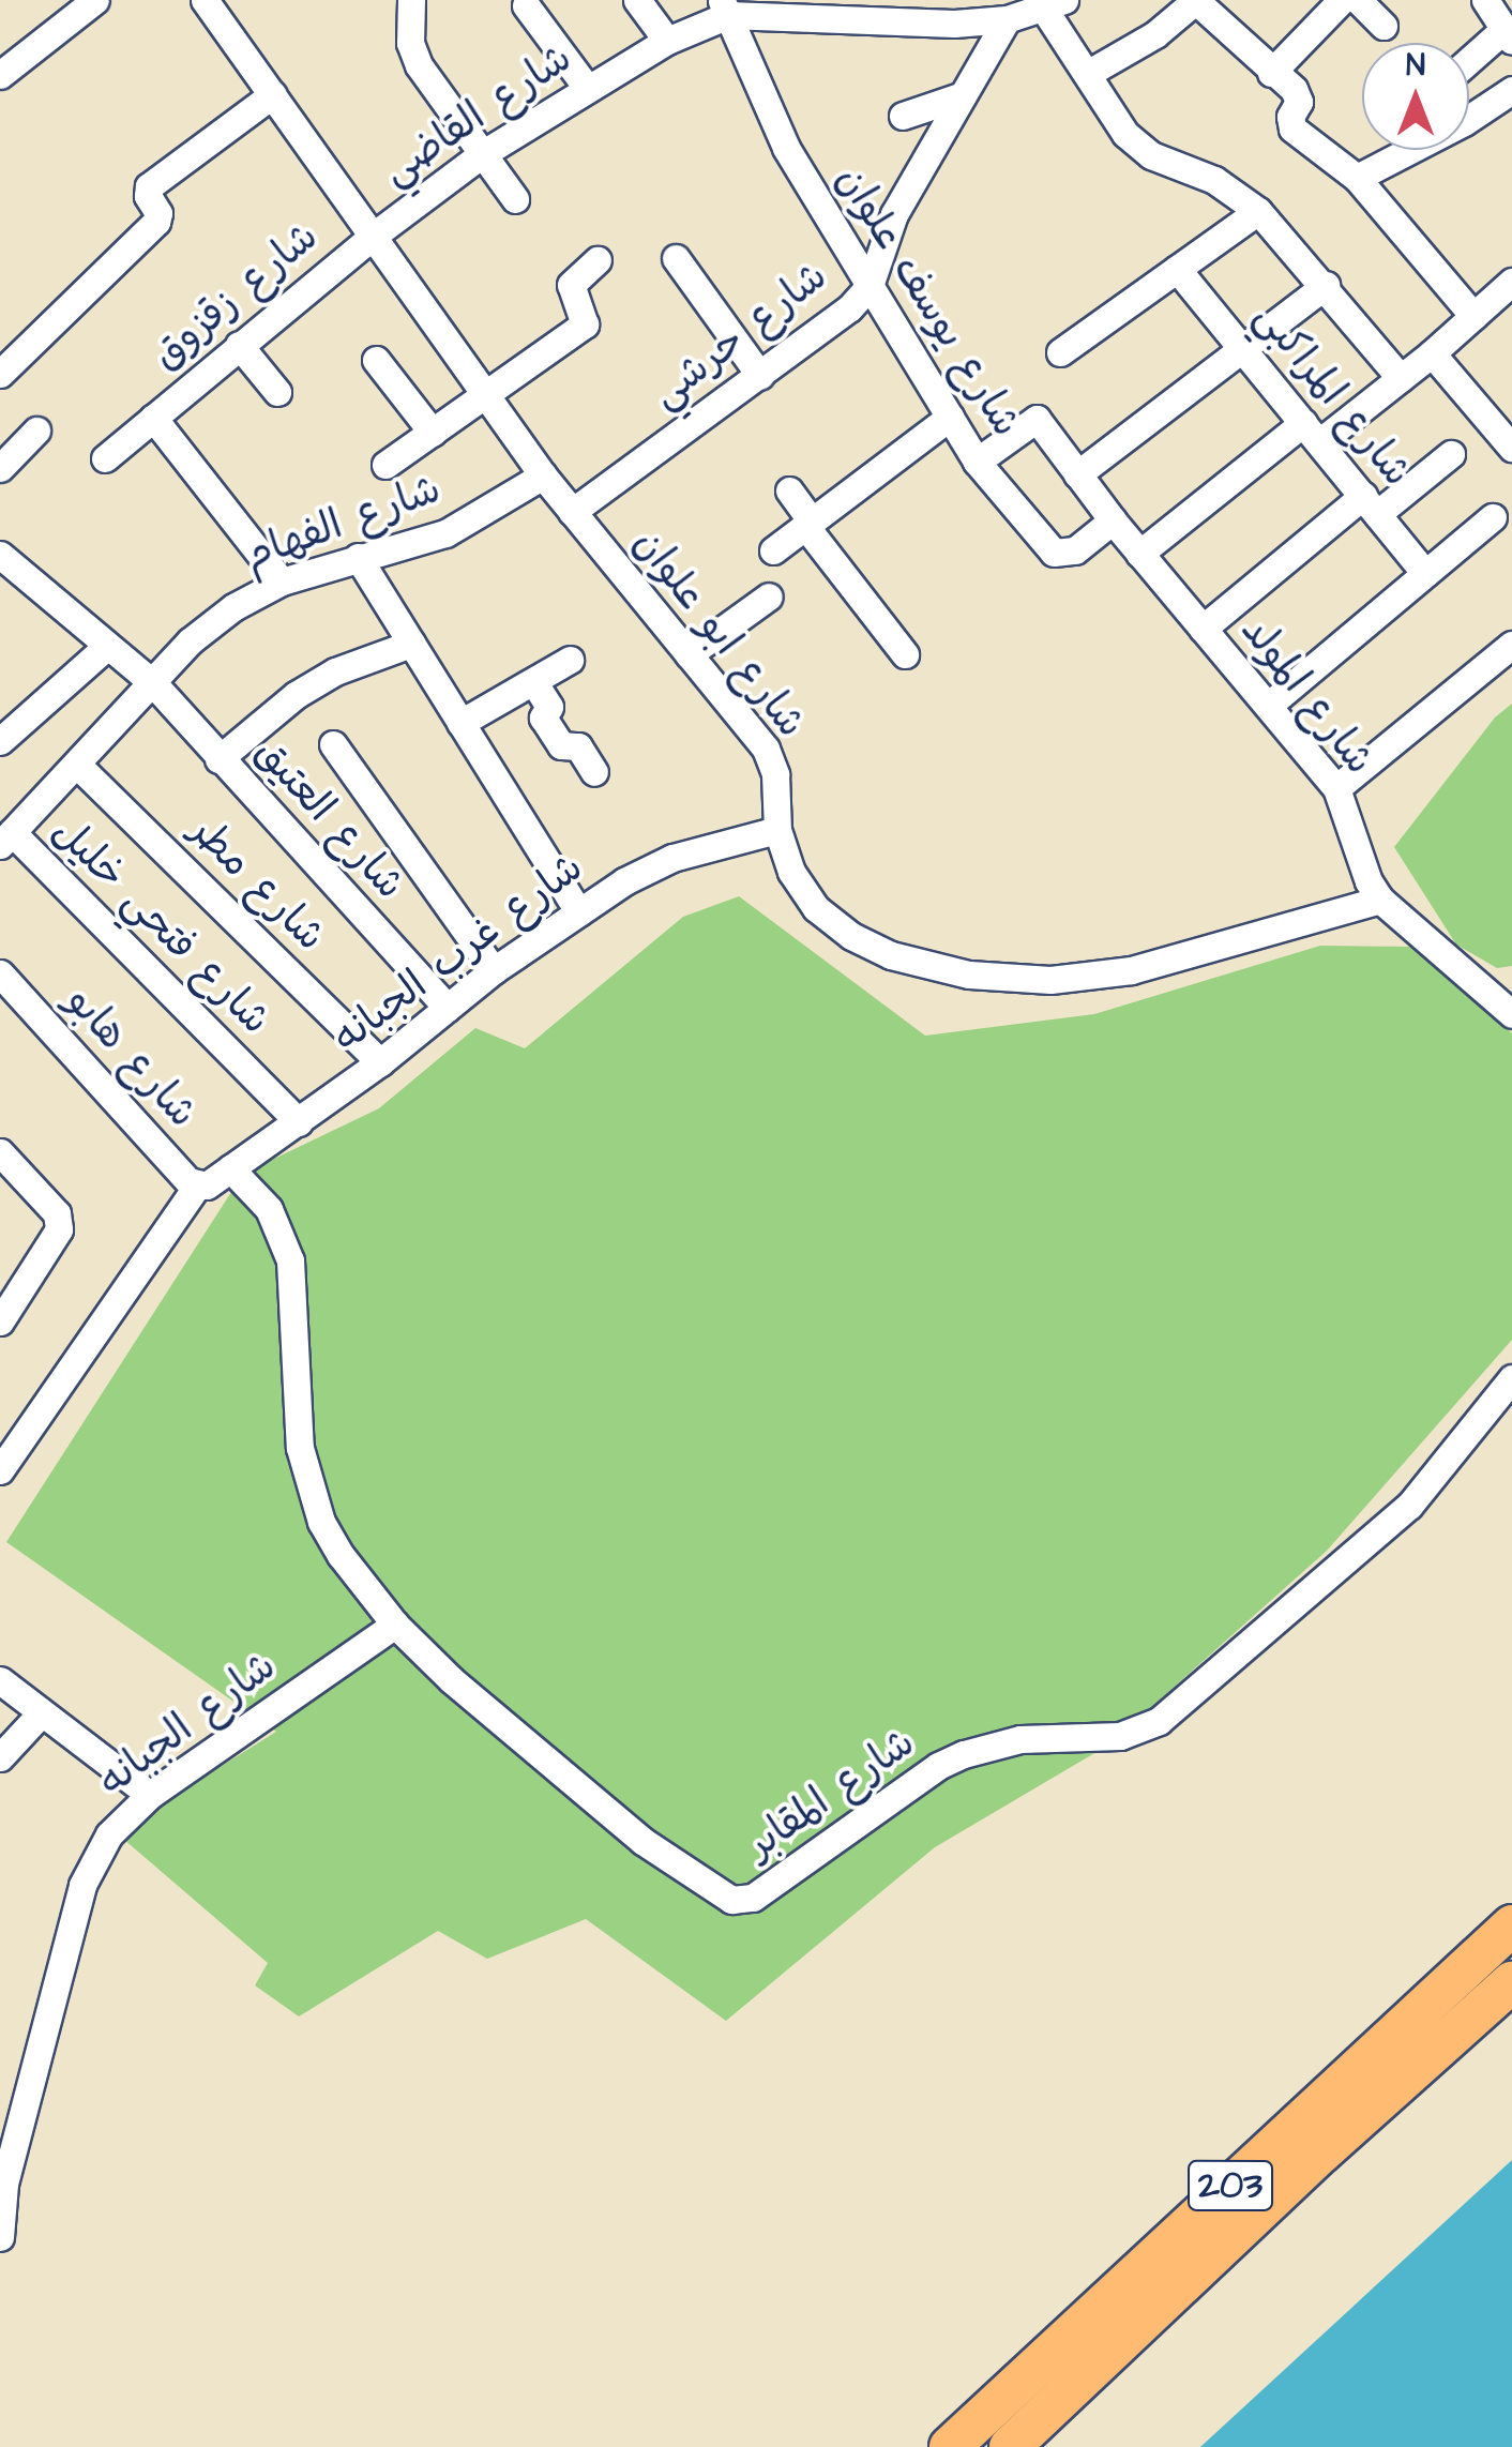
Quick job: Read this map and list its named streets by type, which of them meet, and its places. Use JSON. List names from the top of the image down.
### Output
{
  "streets": {
    "main road": ["203"],
    "street": [
      "شارع القاضي",
      "شارع زقزوق",
      "شارع يوسف علوان",
      "شارع حرشي",
      "شارع المراكبي",
      "شارع الفهام",
      "شارع ابو علوان",
      "شارع المولد",
      "شارع العتيق",
      "شارع مطر",
      "شارع فتحي خليل",
      "شارع غرب الجبانه",
      "شارع هابو",
      "شارع الجبانه",
      "شارع المقابر"
    ]
  },
  "crossings": [
    ["شارع القاضي", "شارع زقزوق"],
    ["شارع القاضي", "شارع يوسف علوان"],
    ["شارع القاضي", "شارع حرشي"],
    ["شارع القاضي", "شارع ابو علوان"],
    ["شارع زقزوق", "شارع الفهام"],
    ["شارع زقزوق", "شارع ابو علوان"],
    ["شارع يوسف علوان", "شارع حرشي"],
    ["شارع يوسف علوان", "شارع المولد"],
    ["شارع حرشي", "شارع ابو علوان"],
    ["شارع الفهام", "شارع ابو علوان"],
    ["شارع الفهام", "شارع العتيق"],
    ["شارع الفهام", "شارع مطر"],
    ["شارع الفهام", "شارع فتحي خليل"],
    ["شارع ابو علوان", "شارع المولد"],
    ["شارع ابو علوان", "شارع غرب الجبانه"],
    ["شارع العتيق", "شارع غرب الجبانه"],
    ["شارع مطر", "شارع غرب الجبانه"],
    ["شارع فتحي خليل", "شارع غرب الجبانه"],
    ["شارع غرب الجبانه", "شارع هابو"],
    ["شارع غرب الجبانه", "شارع المقابر"],
    ["شارع الجبانه", "شارع المقابر"]
  ],
  "north": "top"
}
